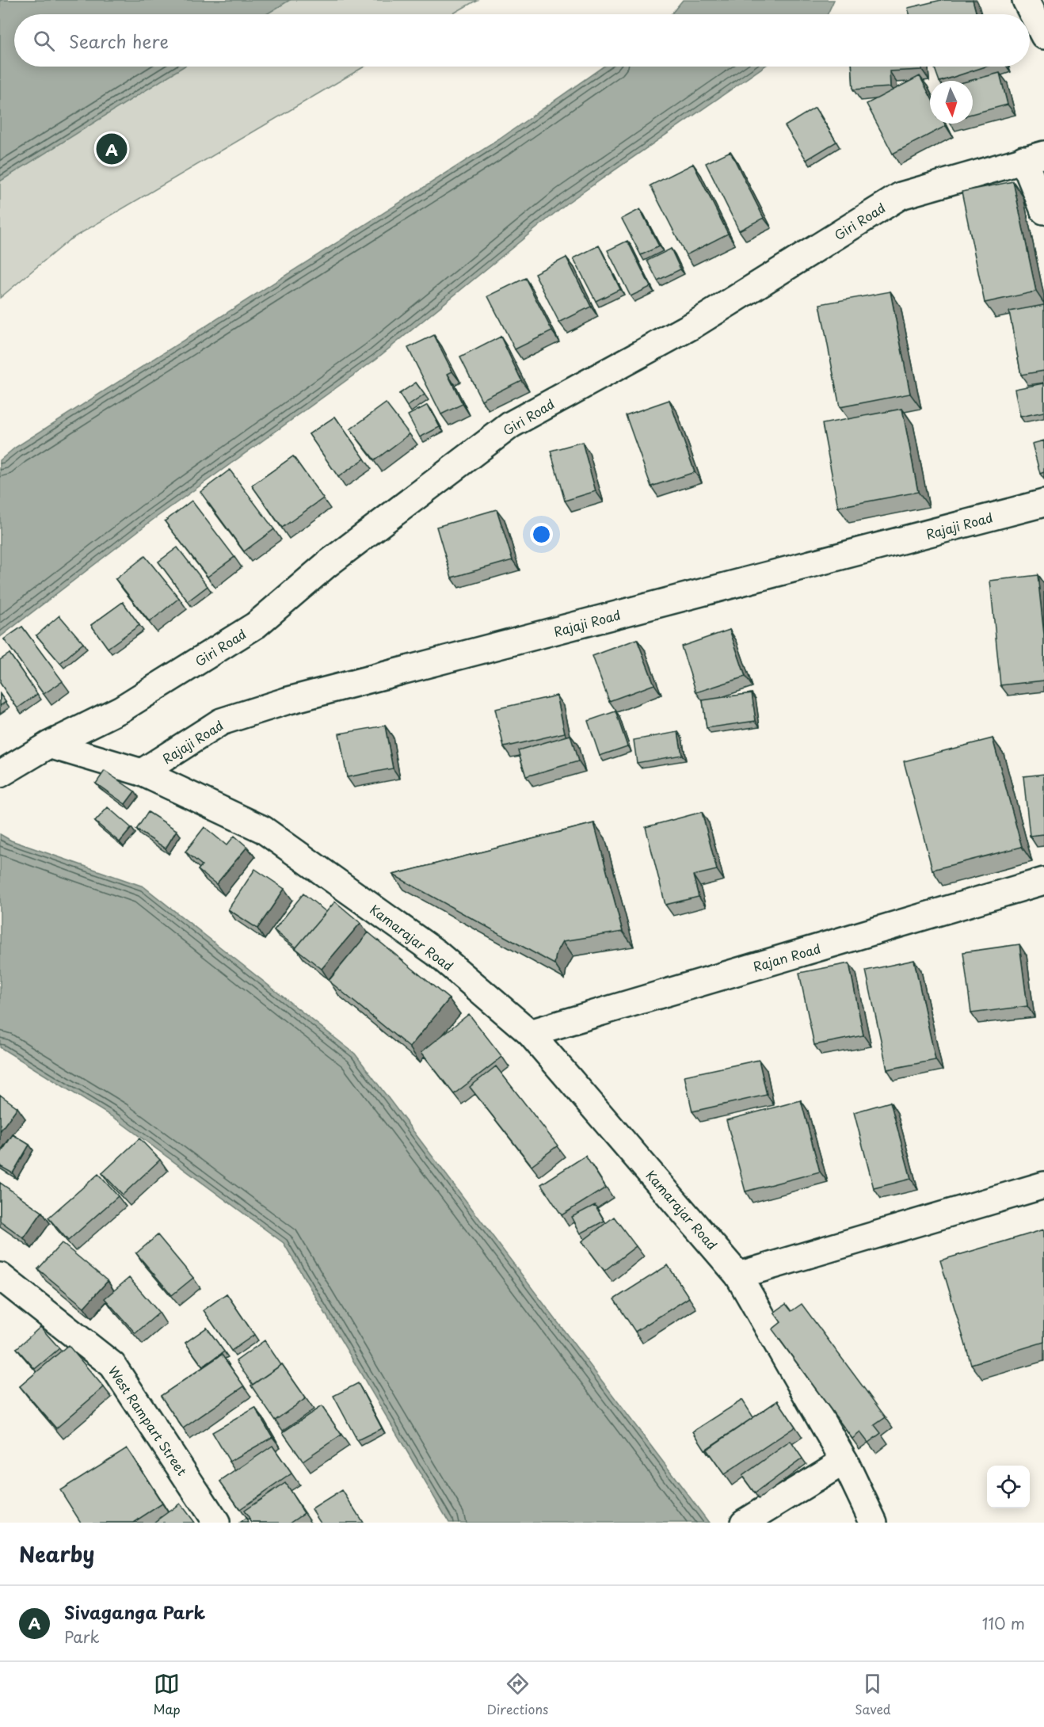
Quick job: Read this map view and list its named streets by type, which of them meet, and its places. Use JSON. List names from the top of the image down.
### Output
{
  "streets": {
    "street": [
      "Giri Road",
      "Rajaji Road",
      "Kamarajar Road",
      "Rajan Road",
      "West Rampart Street"
    ]
  },
  "crossings": [
    ["Giri Road", "Kamarajar Road"],
    ["Rajaji Road", "Kamarajar Road"],
    ["Kamarajar Road", "Rajan Road"]
  ],
  "north": "bottom",
  "page": {
    "search": "Search here",
    "pins": "A",
    "heading": "Nearby",
    "list": [
      {
        "mark": "A",
        "name": "Sivaganga Park",
        "note": "Park",
        "value": "110 m"
      }
    ],
    "nav": ["Map", "Directions", "Saved"]
  }
}
